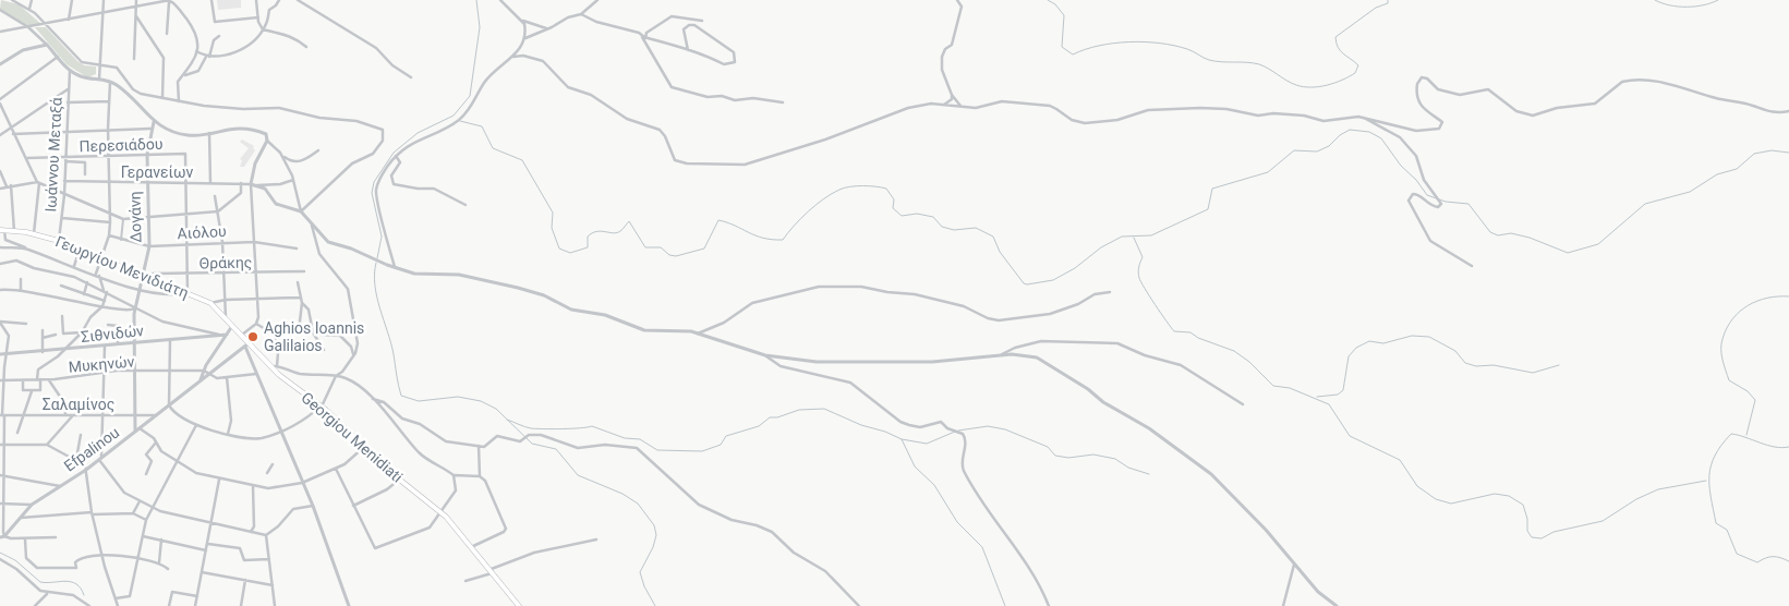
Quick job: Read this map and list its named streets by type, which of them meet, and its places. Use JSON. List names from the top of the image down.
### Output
{
  "streets": {
    "main road": ["Γεωργίου Μενιδιάτη", "Georgiou Menidiati"],
    "street": [
      "Περεσιάδου",
      "Ιωάννου Μεταξά",
      "Γερανείων",
      "Δογάνη",
      "Αιόλου",
      "Θράκης",
      "Σιθνιδών",
      "Μυκηνών",
      "Σαλαμίνος",
      "Efpalinou"
    ]
  },
  "crossings": [
    ["Περεσιάδου", "Ιωάννου Μεταξά"],
    ["Περεσιάδου", "Γερανείων"],
    ["Περεσιάδου", "Δογάνη"],
    ["Ιωάννου Μεταξά", "Γερανείων"],
    ["Ιωάννου Μεταξά", "Γεωργίου Μενιδιάτη"],
    ["Γερανείων", "Δογάνη"],
    ["Δογάνη", "Αιόλου"],
    ["Δογάνη", "Γεωργίου Μενιδιάτη"],
    ["Δογάνη", "Σιθνιδών"],
    ["Δογάνη", "Μυκηνών"],
    ["Δογάνη", "Σαλαμίνος"],
    ["Δογάνη", "Efpalinou"],
    ["Θράκης", "Γεωργίου Μενιδιάτη"],
    ["Γεωργίου Μενιδιάτη", "Georgiou Menidiati"],
    ["Σαλαμίνος", "Efpalinou"],
    ["Georgiou Menidiati", "Efpalinou"]
  ],
  "places": ["Aghios Ioannis Galilaios"]
}
